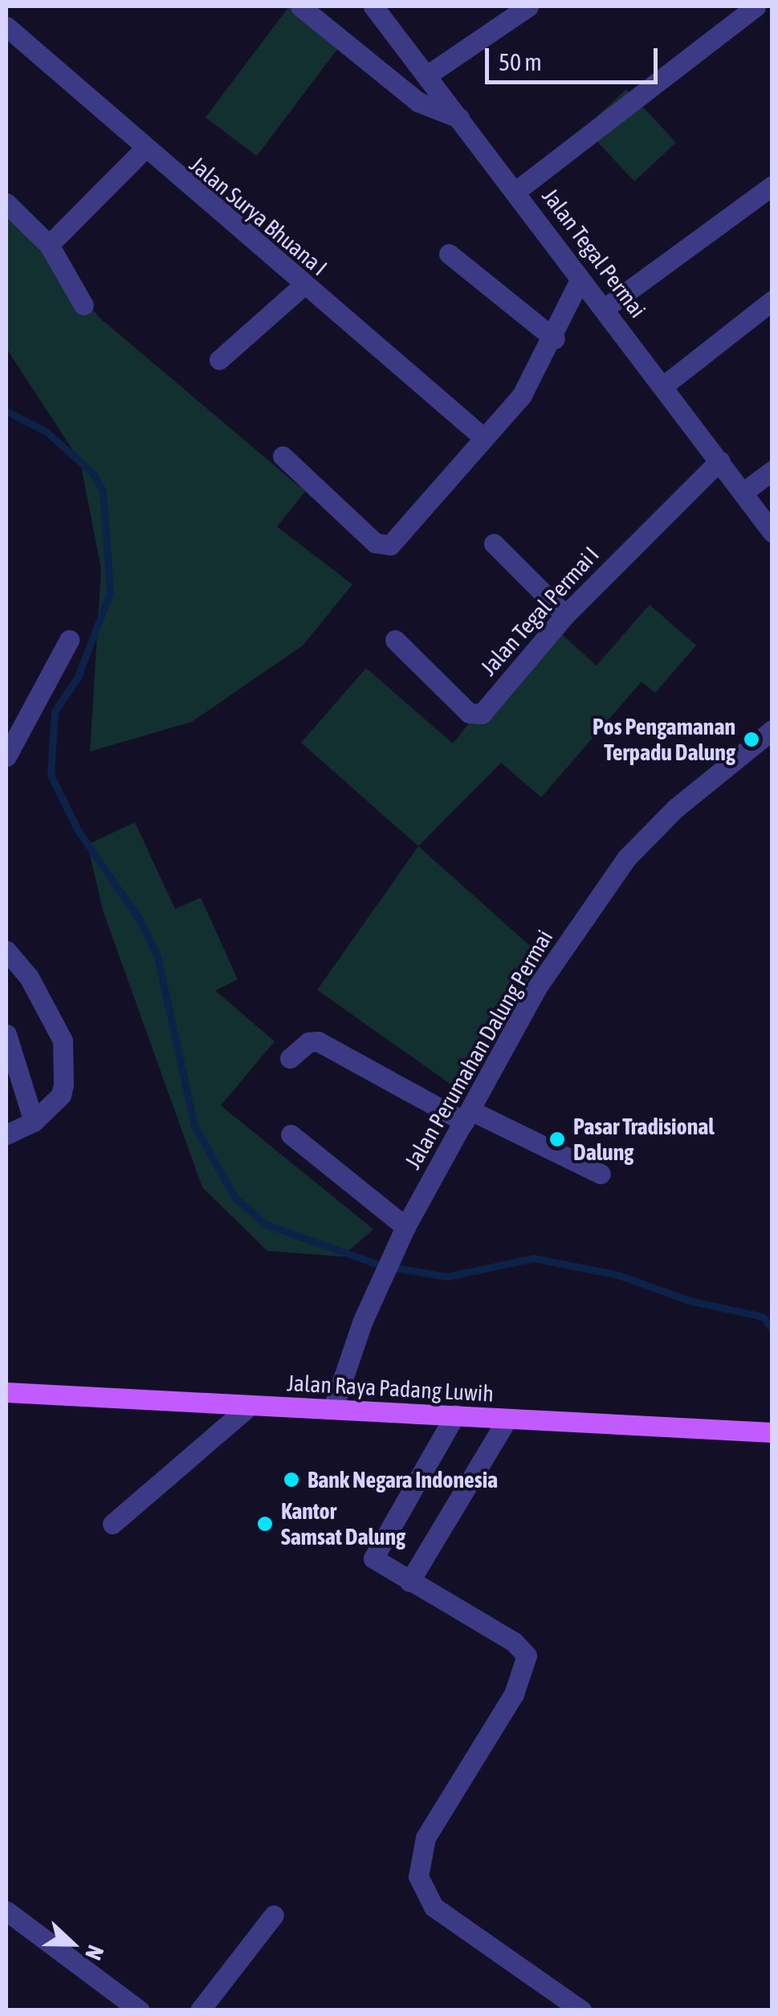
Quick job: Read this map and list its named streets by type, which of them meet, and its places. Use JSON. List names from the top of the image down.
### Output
{
  "streets": {
    "main road": ["Jalan Raya Padang Luwih"],
    "street": [
      "Jalan Surya Bhuana I",
      "Jalan Tegal Permai",
      "Jalan Tegal Permai I",
      "Jalan Perumahan Dalung Permai"
    ]
  },
  "crossings": [
    ["Jalan Tegal Permai", "Jalan Tegal Permai I"],
    ["Jalan Perumahan Dalung Permai", "Jalan Raya Padang Luwih"]
  ],
  "places": [
    "Pos Pengamanan Terpadu Dalung",
    "Pasar Tradisional Dalung",
    "Bank Negara Indonesia",
    "Kantor Samsat Dalung"
  ],
  "scale_bar": "50 m",
  "north": "right"
}
